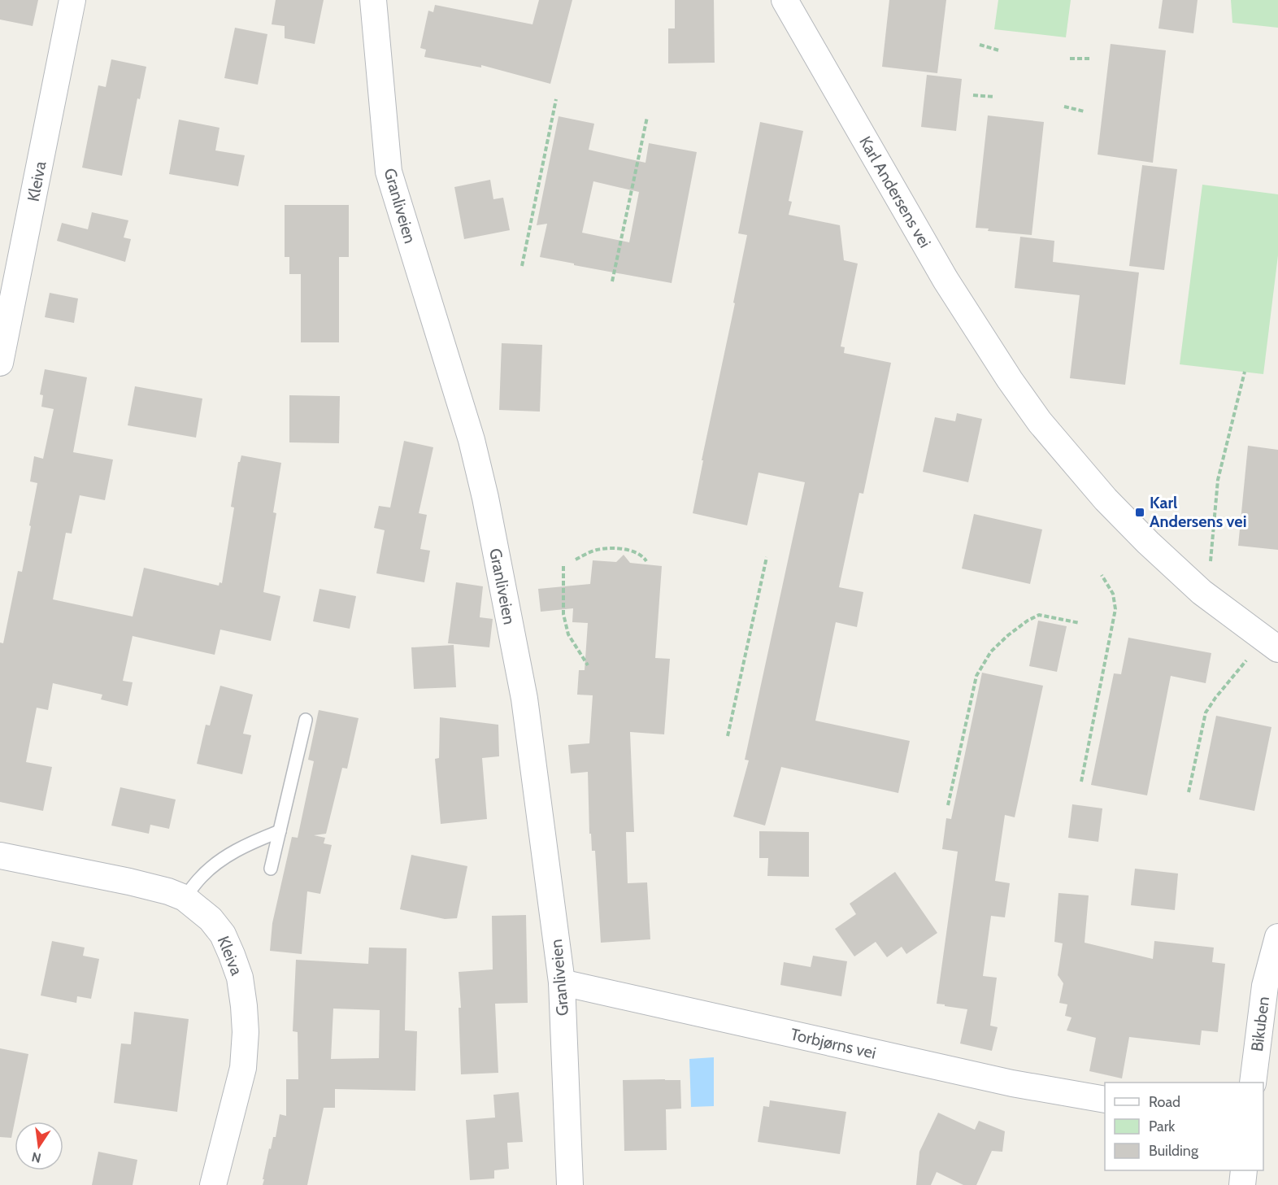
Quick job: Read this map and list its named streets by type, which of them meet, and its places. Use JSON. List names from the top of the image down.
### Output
{
  "streets": {
    "street": [
      "Kleiva",
      "Karl Andersens vei",
      "Granliveien",
      "Bikuben",
      "Torbjørns vei"
    ]
  },
  "crossings": [
    ["Granliveien", "Torbjørns vei"]
  ],
  "places": {
    "transit": ["Karl Andersens vei"]
  },
  "legend": ["Road", "Park", "Building"],
  "north": "bottom"
}
